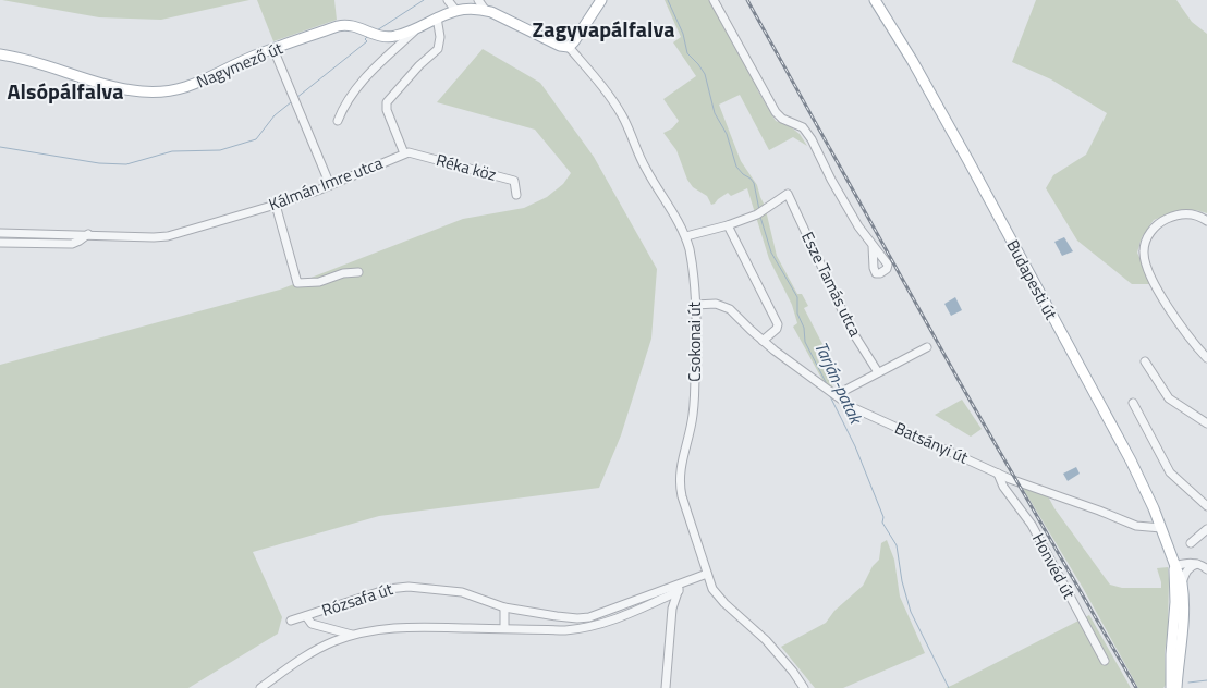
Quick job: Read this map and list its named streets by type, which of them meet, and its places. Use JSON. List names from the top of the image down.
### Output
{
  "streets": {
    "main road": ["Nagymező út", "Budapesti út"],
    "street": [
      "Réka köz",
      "Kálmán Imre utca",
      "Esze Tamás utca",
      "Csokonai út",
      "Batsányi út",
      "Honvéd út",
      "Rózsafa út"
    ]
  },
  "crossings": [
    ["Réka köz", "Kálmán Imre utca"],
    ["Budapesti út", "Batsányi út"],
    ["Csokonai út", "Batsányi út"],
    ["Csokonai út", "Rózsafa út"],
    ["Batsányi út", "Honvéd út"]
  ],
  "districts": ["Zagyvapálfalva", "Alsópálfalva"],
  "water": ["Tarján-patak"]
}
